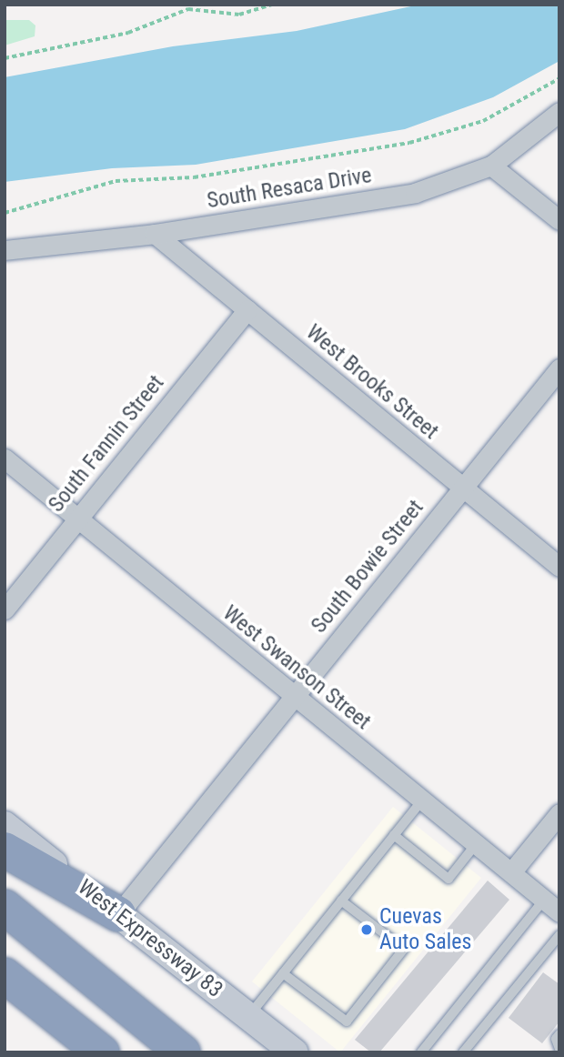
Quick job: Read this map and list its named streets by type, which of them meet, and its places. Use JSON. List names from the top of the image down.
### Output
{
  "streets": {
    "main road": ["West Expressway 83"],
    "street": [
      "South Resaca Drive",
      "West Brooks Street",
      "South Fannin Street",
      "South Bowie Street",
      "West Swanson Street"
    ]
  },
  "crossings": [
    ["South Resaca Drive", "West Brooks Street"],
    ["West Brooks Street", "South Fannin Street"],
    ["West Brooks Street", "South Bowie Street"],
    ["South Fannin Street", "West Swanson Street"],
    ["South Bowie Street", "West Swanson Street"],
    ["South Bowie Street", "West Expressway 83"]
  ],
  "places": ["Cuevas Auto Sales"]
}
